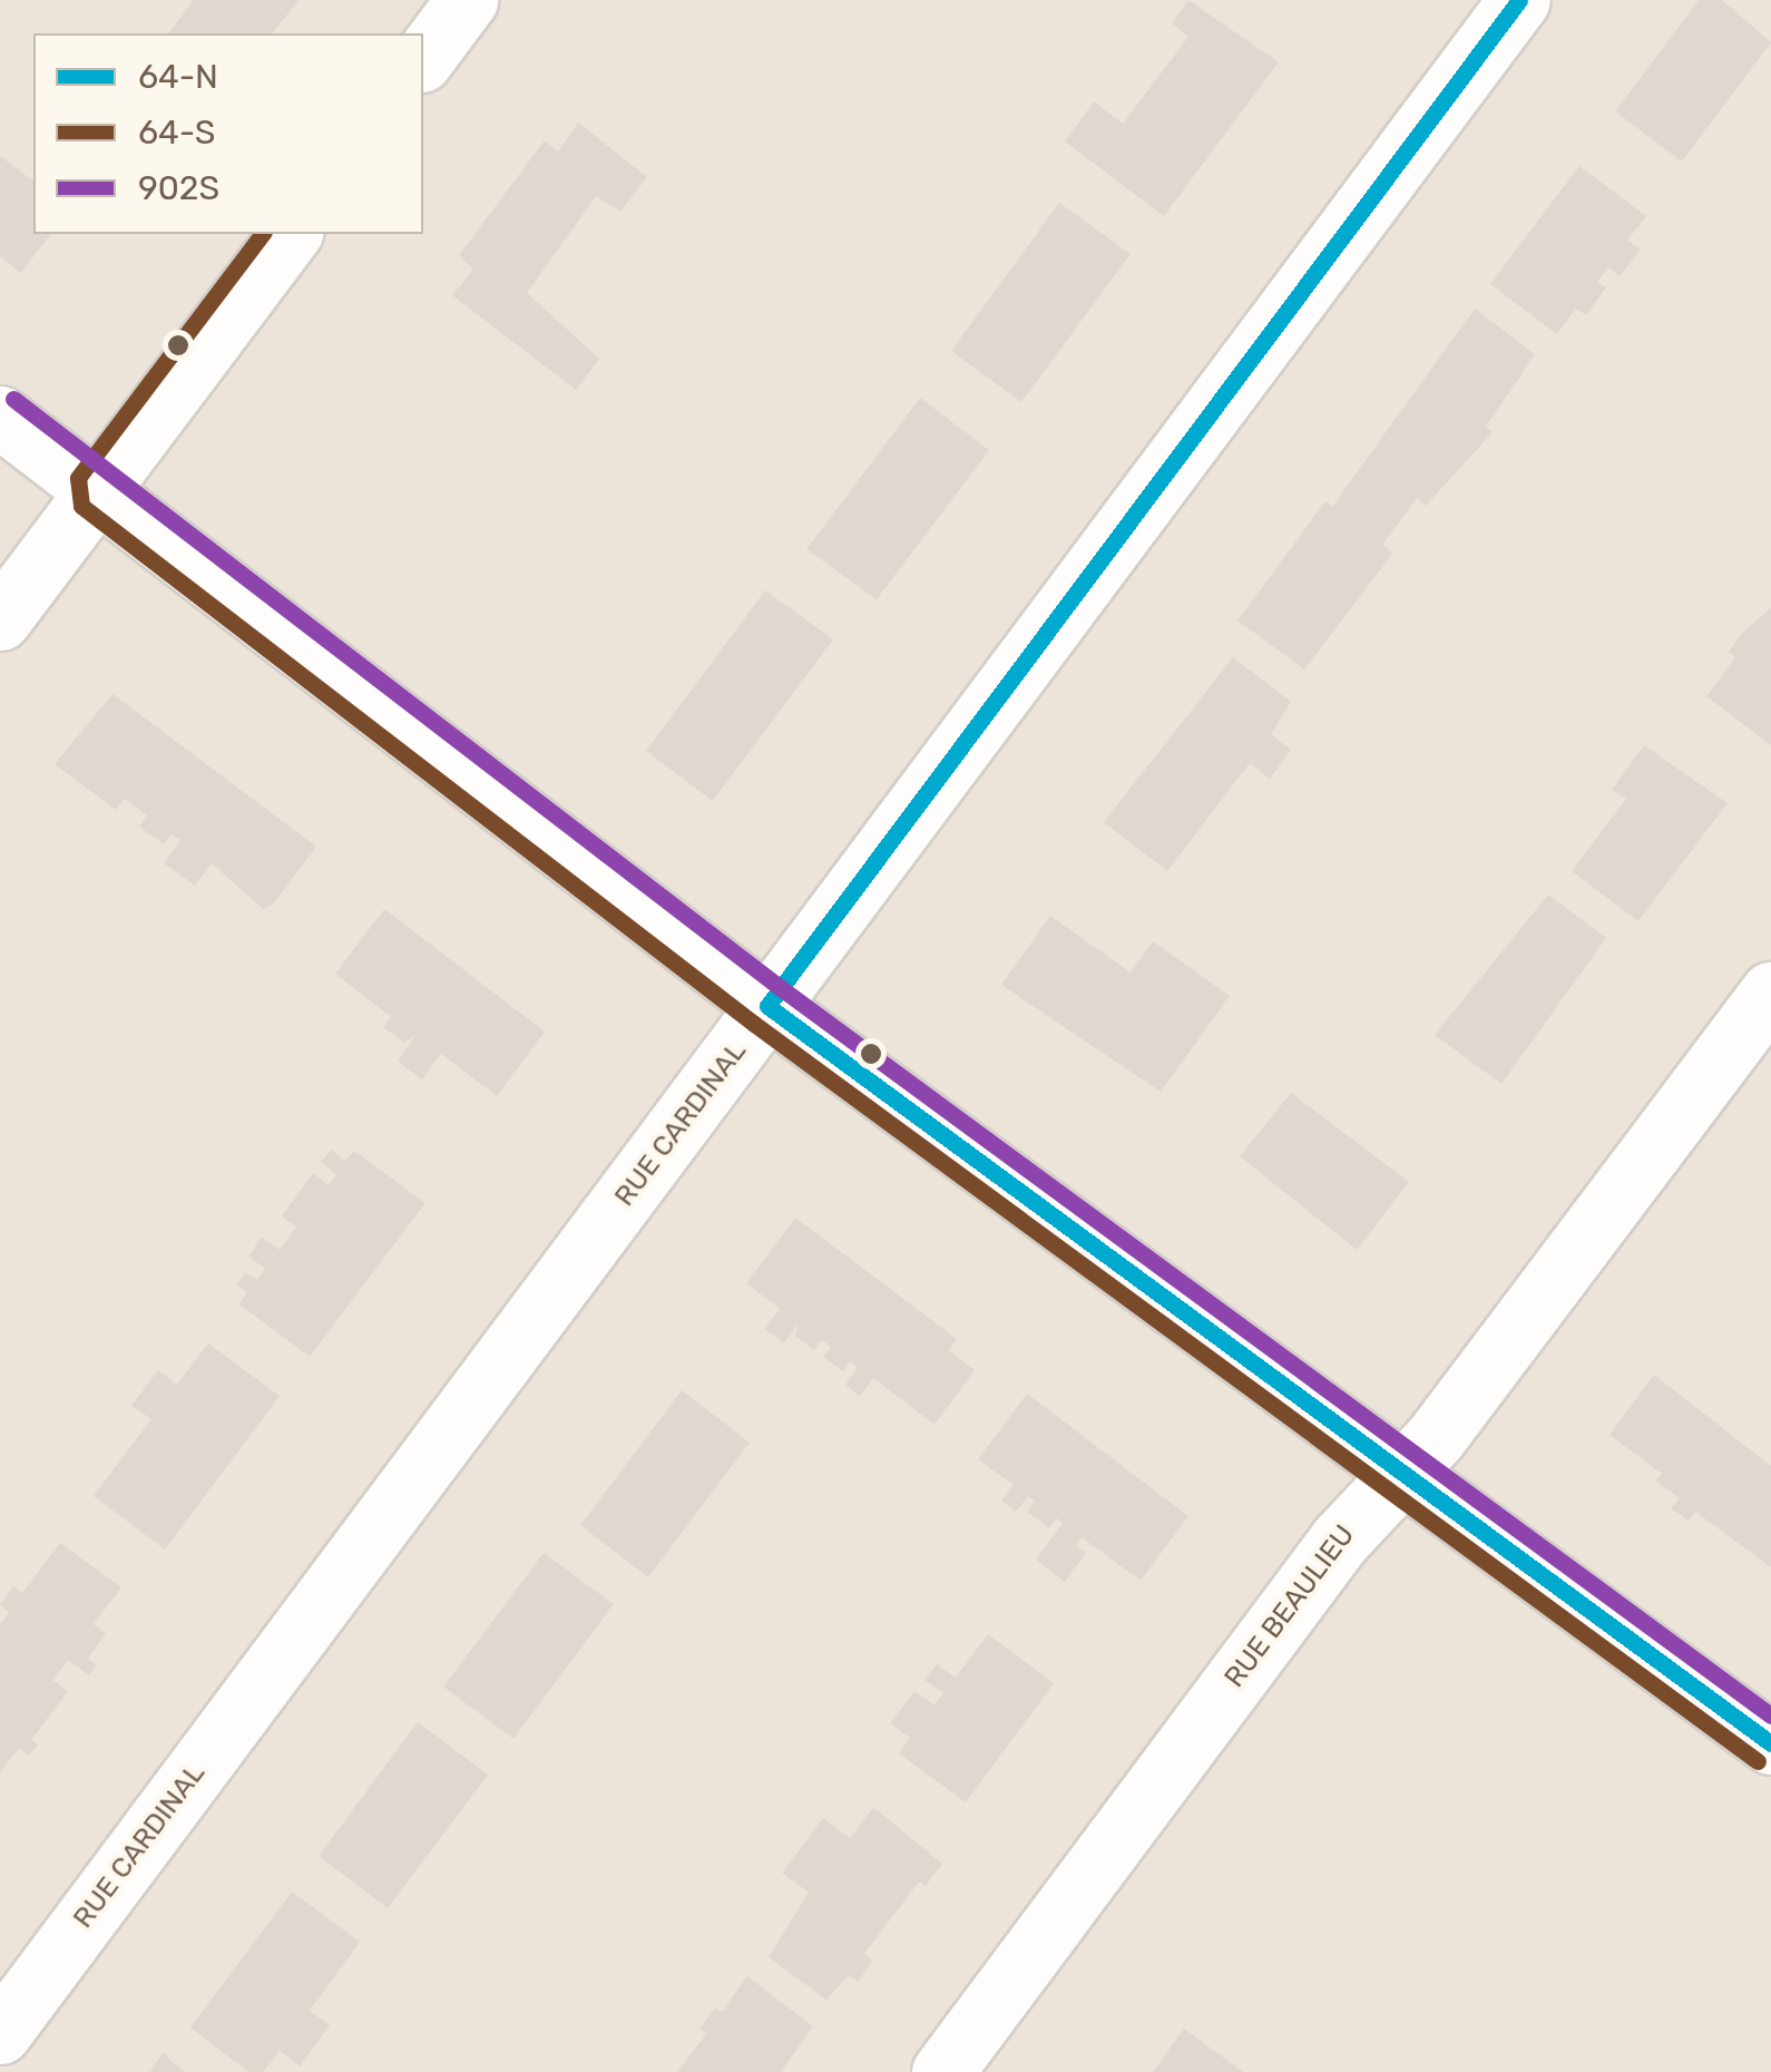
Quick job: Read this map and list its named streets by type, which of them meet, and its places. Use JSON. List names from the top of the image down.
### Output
{
  "streets": {
    "street": ["RUE CARDINAL", "RUE BEAULIEU"]
  },
  "lines": ["transit line 64-N", "transit line 64-S", "transit line 902S"],
  "legend": ["64-N", "64-S", "902S"]
}
